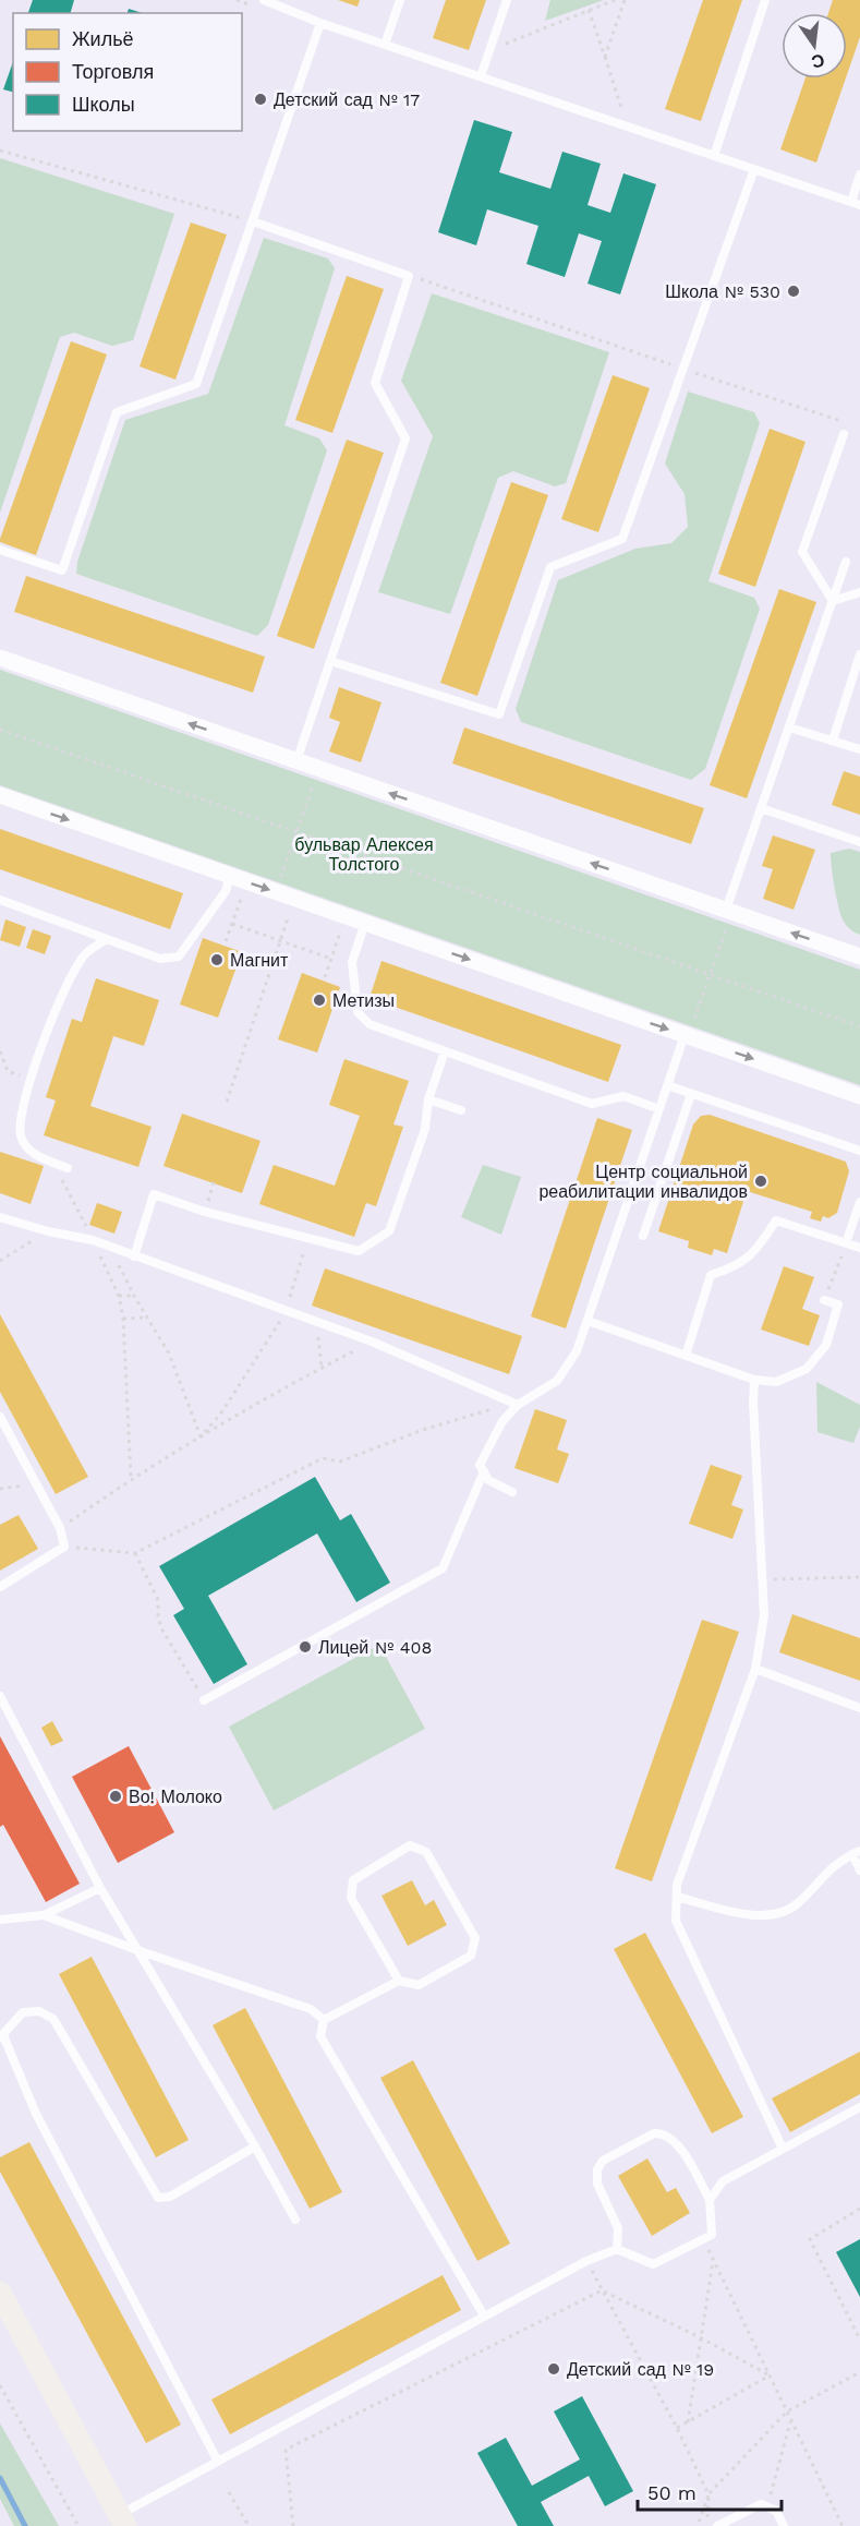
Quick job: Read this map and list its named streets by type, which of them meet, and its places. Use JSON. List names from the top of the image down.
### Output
{
  "parks": ["бульвар Алексея Толстого"],
  "places": [
    "Детский сад № 17",
    "Школа № 530",
    "Магнит",
    "Метизы",
    "Центр социальной реабилитации инвалидов",
    "Лицей № 408",
    "Во! Молоко",
    "Детский сад № 19"
  ],
  "legend": ["Жильё", "Торговля", "Школы"],
  "scale_bar": "50 m",
  "north": "bottom"
}
